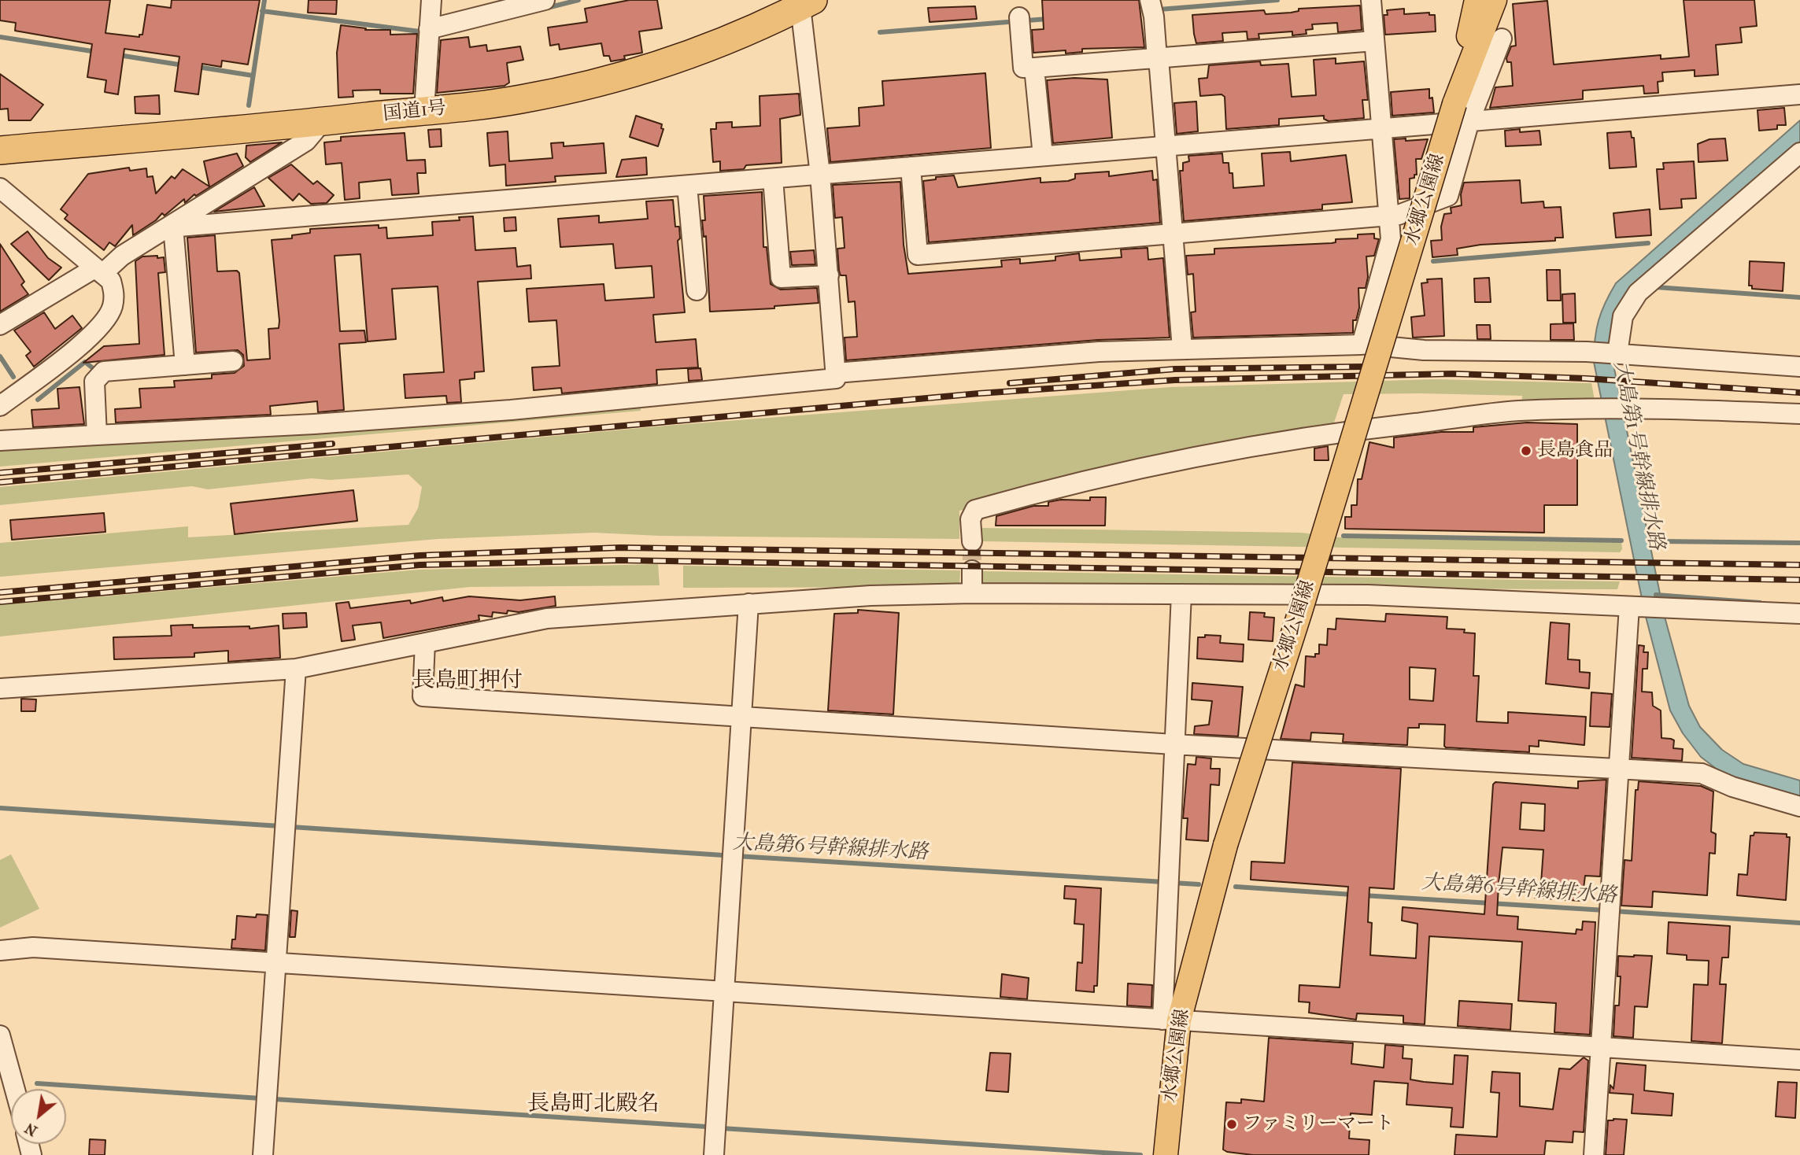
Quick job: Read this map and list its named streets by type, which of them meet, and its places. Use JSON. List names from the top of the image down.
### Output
{
  "streets": {
    "highway": ["国道1号"],
    "main road": ["水郷公園線"]
  },
  "districts": ["長島町押付", "長島町北殿名"],
  "water": ["大島第1号幹線排水路", "大島第6号幹線排水路"],
  "places": ["長島食品", "ファミリーマート"],
  "north": "bottom left"
}
